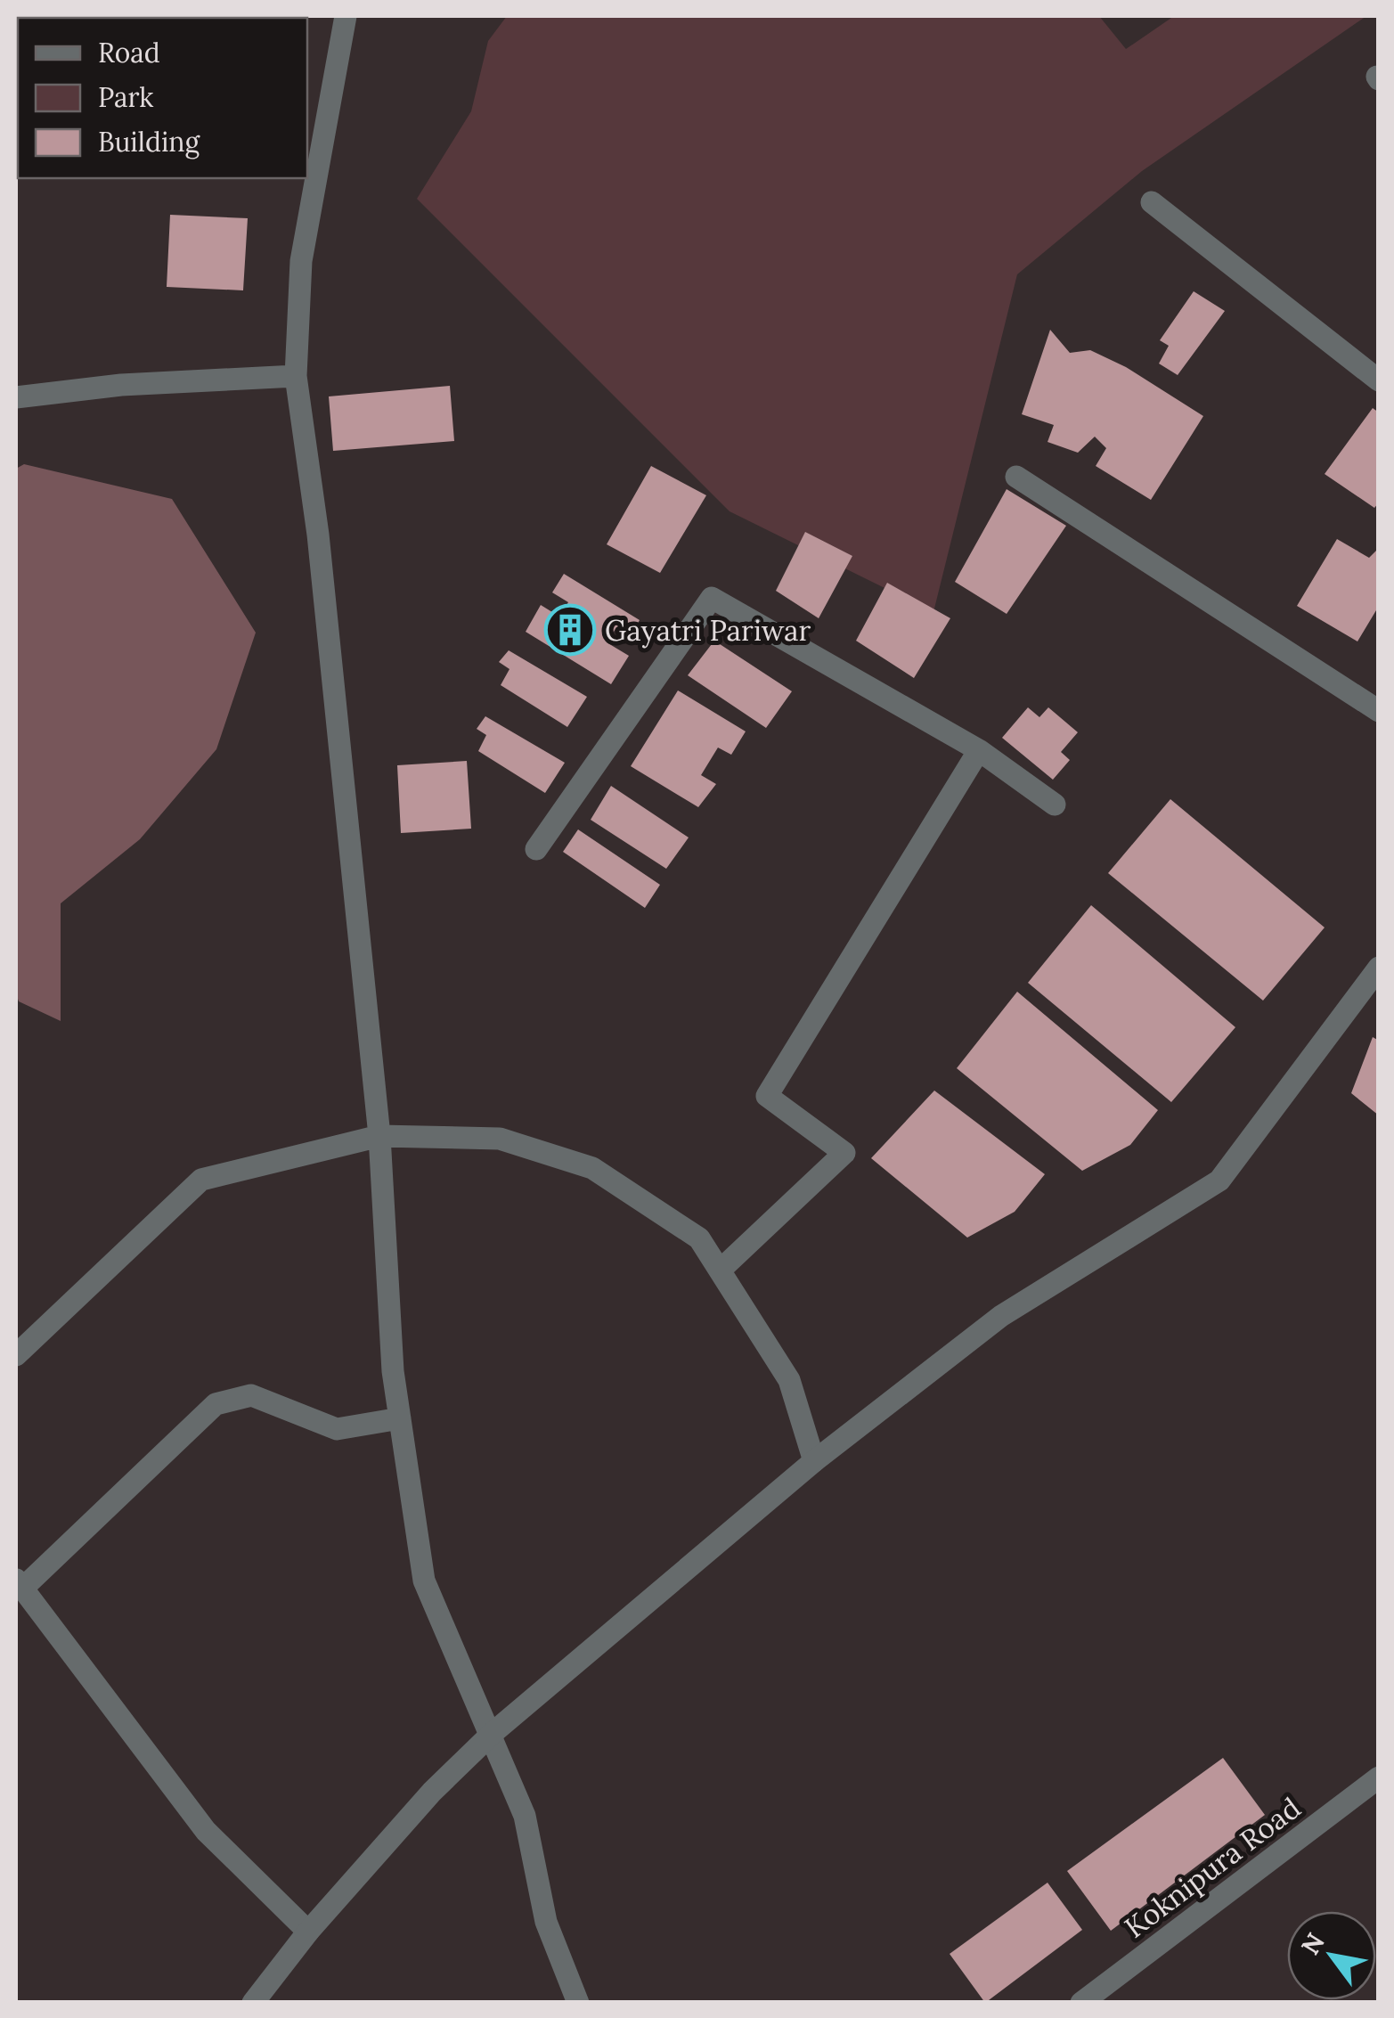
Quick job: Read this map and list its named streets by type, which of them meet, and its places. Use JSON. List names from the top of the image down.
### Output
{
  "streets": {
    "street": ["Koknipura Road"]
  },
  "places": {
    "building": ["Gayatri Pariwar"]
  },
  "legend": ["Road", "Park", "Building"],
  "north": "top left"
}
